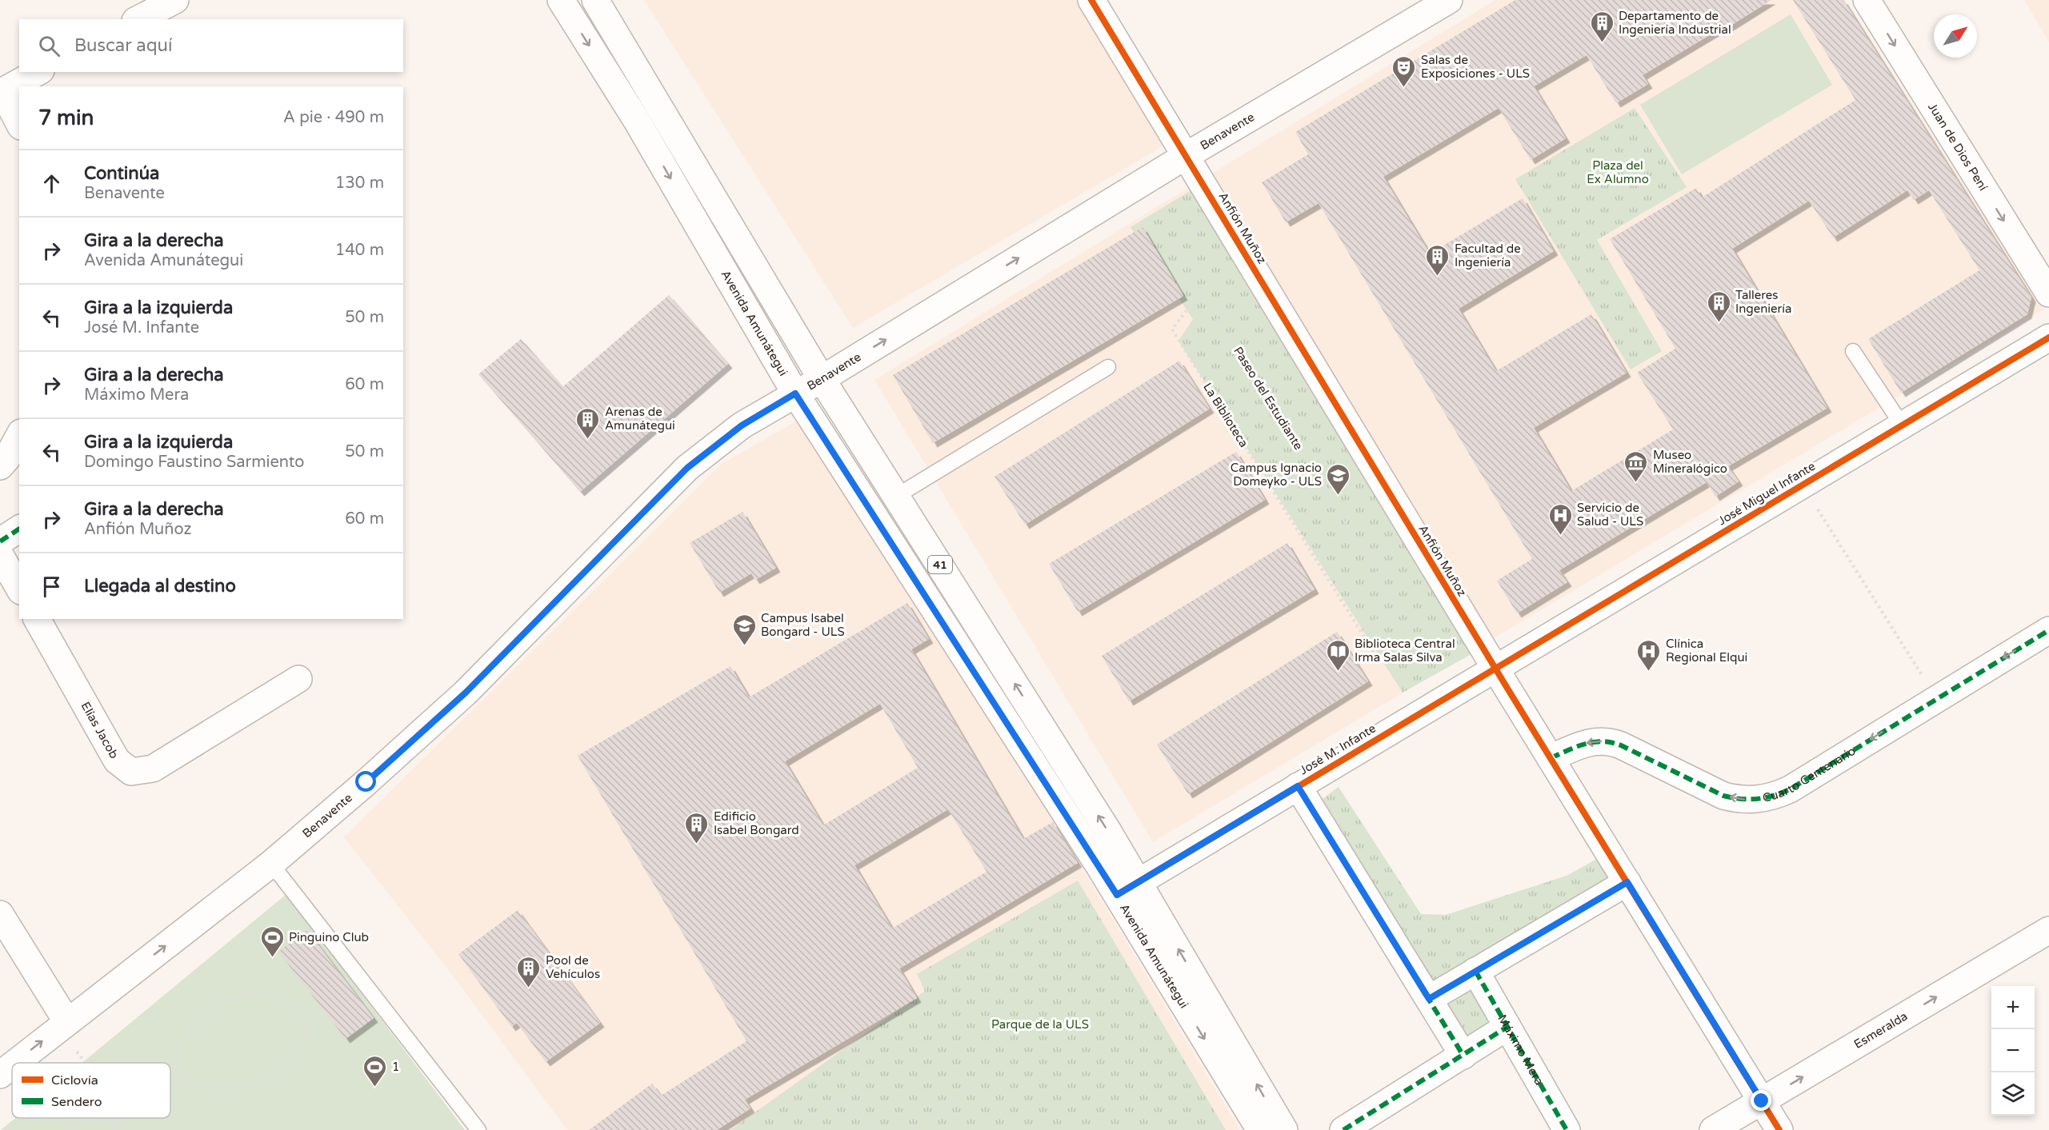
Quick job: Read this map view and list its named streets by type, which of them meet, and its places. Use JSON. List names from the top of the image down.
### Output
{
  "streets": {
    "street": [
      "Benavente",
      "Juan de Dios Pení",
      "Anfión Muñoz",
      "Avenida Amunátegui",
      "José Miguel Infante",
      "41",
      "Elías Jacob",
      "José M. Infante",
      "Cuarto Centenario",
      "Esmeralda",
      "Máximo Mera"
    ],
    "path": ["Paseo del Estudiante", "La Biblioteca"]
  },
  "crossings": [
    ["Benavente", "Anfión Muñoz"],
    ["Benavente", "Avenida Amunátegui"],
    ["Anfión Muñoz", "Paseo del Estudiante"],
    ["Anfión Muñoz", "José Miguel Infante"],
    ["Anfión Muñoz", "José M. Infante"],
    ["Anfión Muñoz", "Cuarto Centenario"],
    ["Anfión Muñoz", "Esmeralda"],
    ["Avenida Amunátegui", "José M. Infante"],
    ["Paseo del Estudiante", "La Biblioteca"],
    ["José Miguel Infante", "José M. Infante"]
  ],
  "one_way": [
    "Benavente",
    "Juan de Dios Pení",
    "Cuarto Centenario",
    "Esmeralda"
  ],
  "parks": ["Plaza del Ex Alumno", "Parque de la ULS"],
  "places": {
    "building": [
      "Departamento de Ingeniería Industrial",
      "Facultad de Ingeniería",
      "Talleres Ingeniería",
      "Arenas de Amunátegui",
      "Edificio Isabel Bongard",
      "Pool de Vehículos"
    ],
    "theatre": ["Salas de Exposiciones - ULS"],
    "museum": ["Museo Mineralógico"],
    "school or university": ["Campus Ignacio Domeyko - ULS", "Campus Isabel Bongard - ULS"],
    "hospital": ["Servicio de Salud - ULS", "Clínica Regional Elqui"],
    "library": ["Biblioteca Central Irma Salas Silva"],
    "sports": ["Pinguino Club", "1"]
  },
  "legend": ["Ciclovía", "Sendero"],
  "north": "top right",
  "page": {
    "search": "Buscar aquí",
    "heading": ["7 min", "A pie · 490 m"],
    "list": [
      ["Continúa", "Benavente", "130 m"],
      ["Gira a la derecha", "Avenida Amunátegui", "140 m"],
      ["Gira a la izquierda", "José M. Infante", "50 m"],
      ["Gira a la derecha", "Máximo Mera", "60 m"],
      ["Gira a la izquierda", "Domingo Faustino Sarmiento", "50 m"],
      ["Gira a la derecha", "Anfión Muñoz", "60 m"],
      "Llegada al destino"
    ],
    "map_buttons": ["+", "−"]
  }
}
